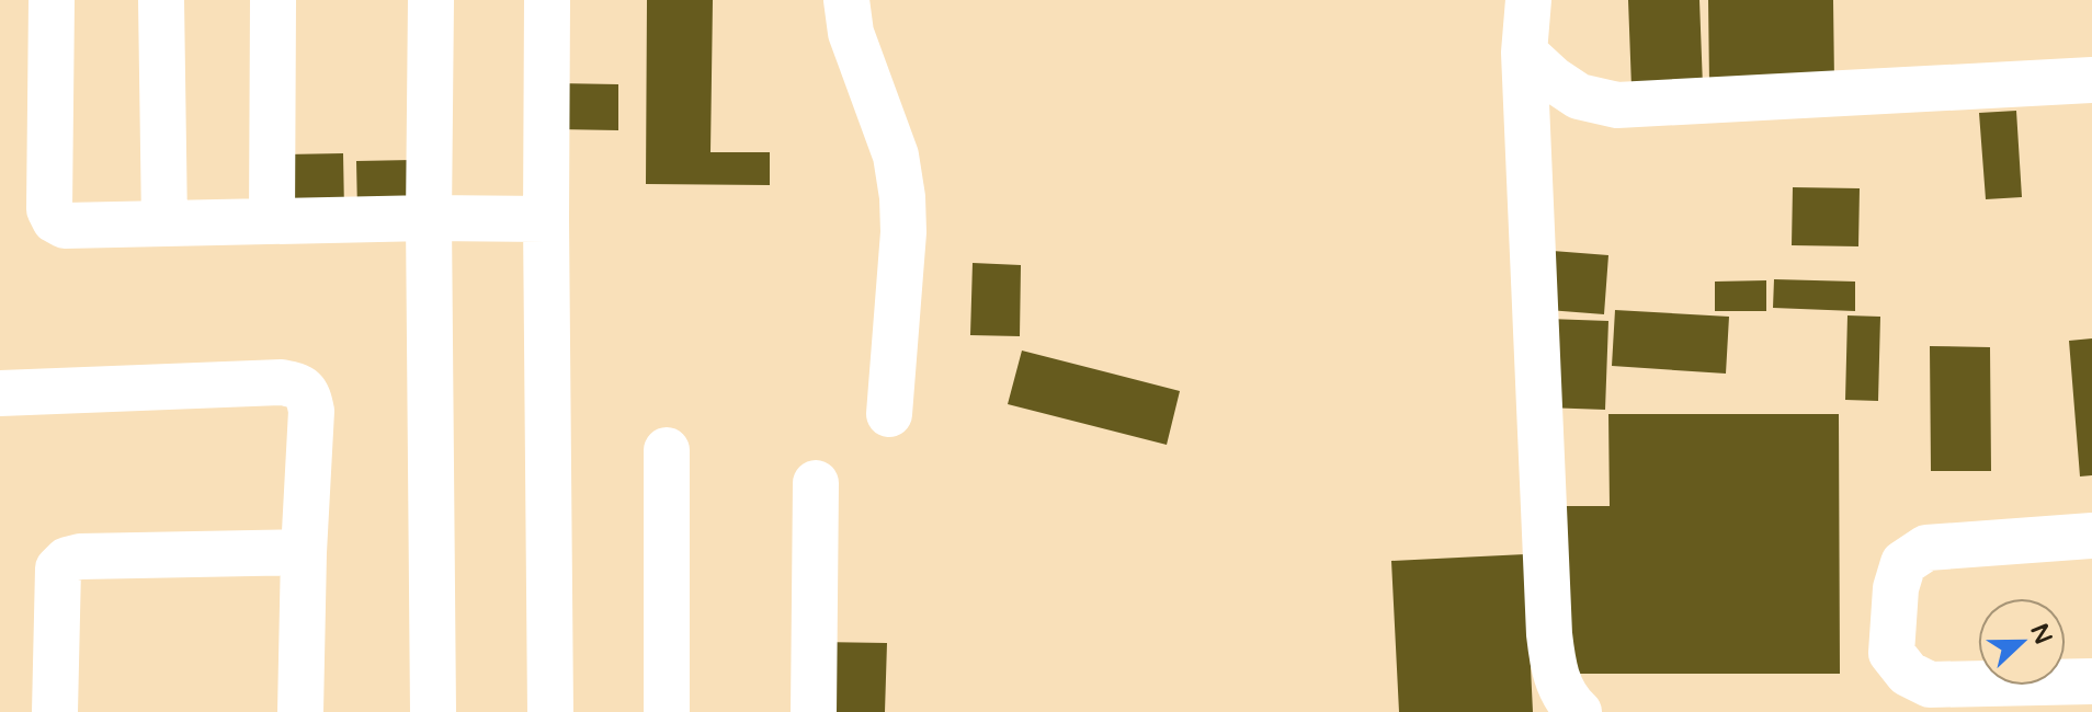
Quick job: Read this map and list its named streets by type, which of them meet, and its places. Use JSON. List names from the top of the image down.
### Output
{
  "north": "right"
}
